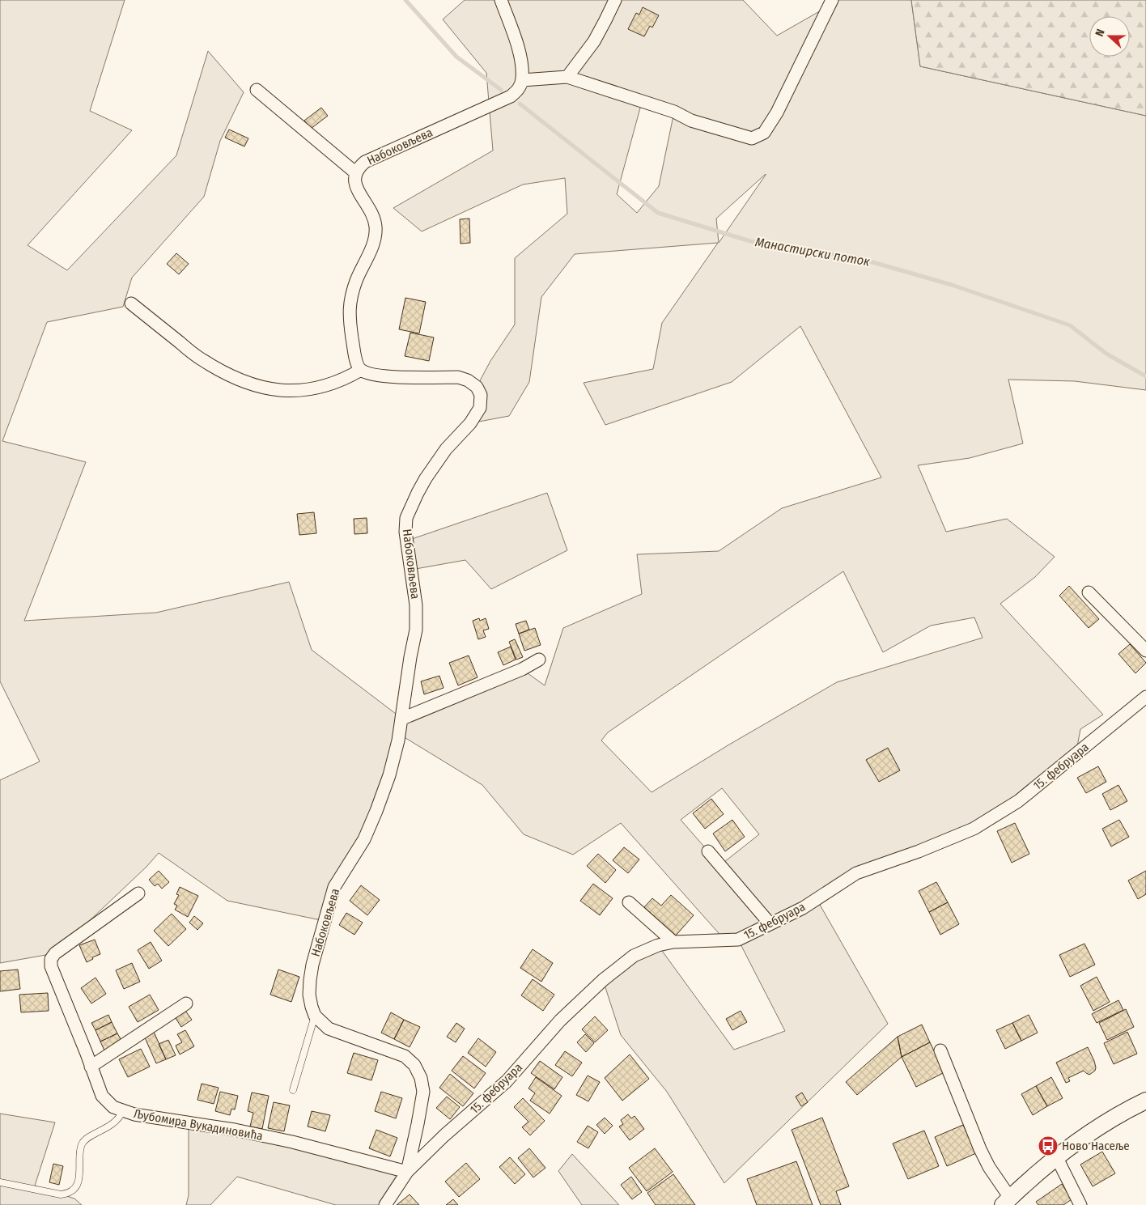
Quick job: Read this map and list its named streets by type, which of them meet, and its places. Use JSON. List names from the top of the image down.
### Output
{
  "streets": {
    "street": ["Набоковљева", "15. фебруара", "Љубомира Вукадиновића"]
  },
  "crossings": [
    ["15. фебруара", "Љубомира Вукадиновића"]
  ],
  "water": ["Манастирски поток"],
  "places": {
    "bus stop": ["Ново Насеље"]
  },
  "north": "left"
}
